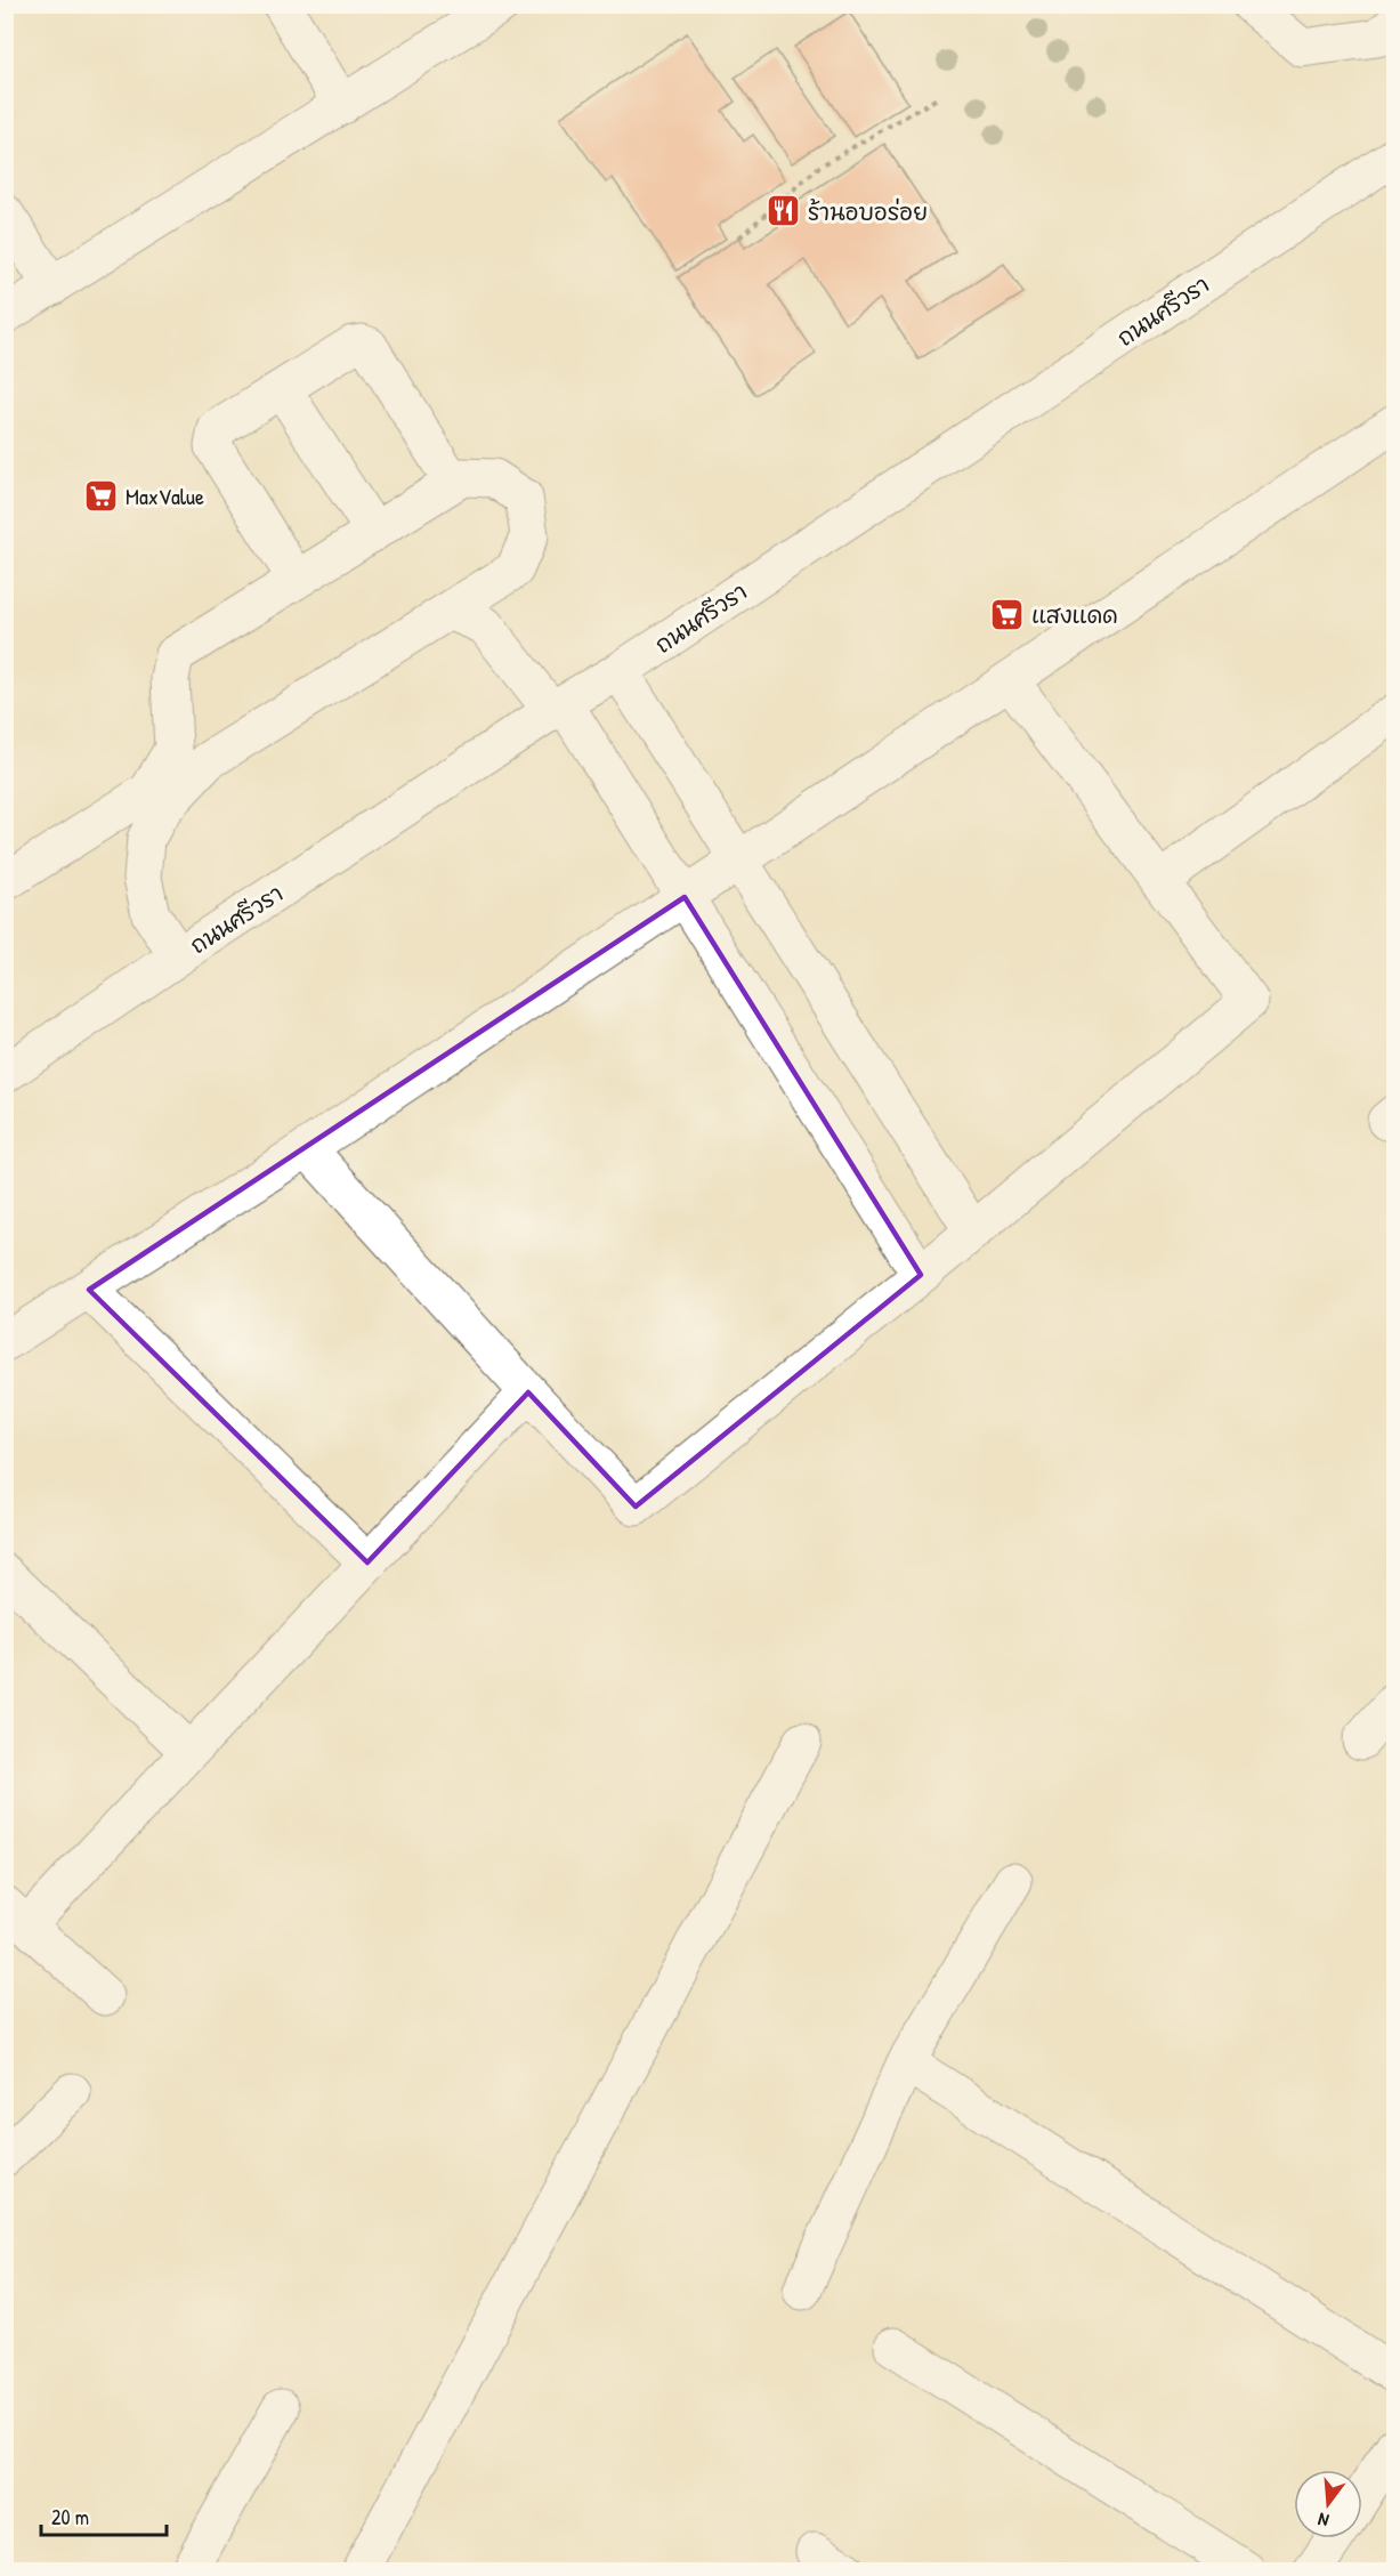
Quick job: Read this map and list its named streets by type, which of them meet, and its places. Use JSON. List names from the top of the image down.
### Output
{
  "streets": {
    "street": ["ถนนศรีวรา"]
  },
  "places": {
    "restaurant": ["ร้านอบอร่อย"],
    "supermarket": ["MaxValue", "แสงแดด"]
  },
  "scale_bar": "20 m",
  "north": "bottom"
}
